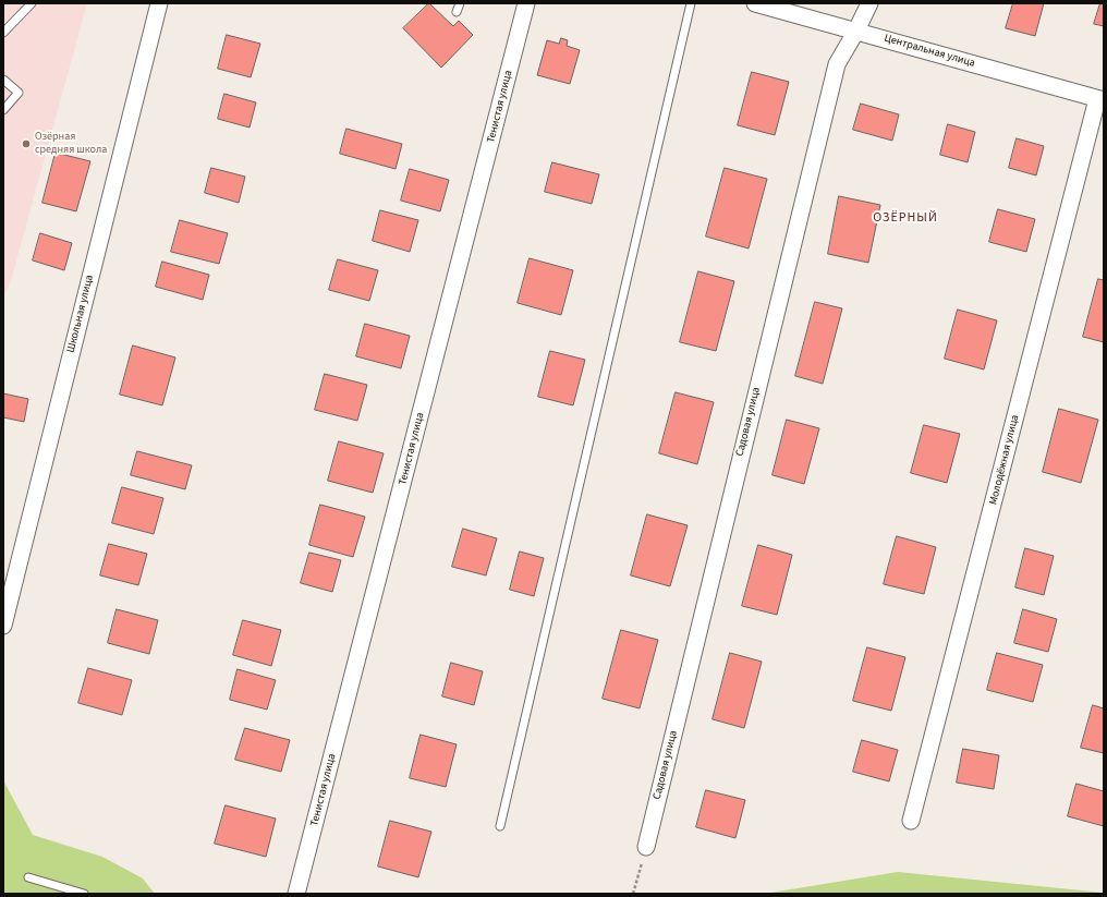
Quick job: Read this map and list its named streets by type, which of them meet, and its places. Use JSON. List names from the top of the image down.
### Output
{
  "streets": {
    "street": [
      "Центральная улица",
      "Тенистая улица",
      "Школьная улица",
      "Садовая улица",
      "Молодёжная улица"
    ]
  },
  "crossings": [
    ["Центральная улица", "Садовая улица"],
    ["Центральная улица", "Молодёжная улица"]
  ],
  "districts": ["ОЗЁРНЫЙ"],
  "places": ["Озёрная средняя школа"]
}
